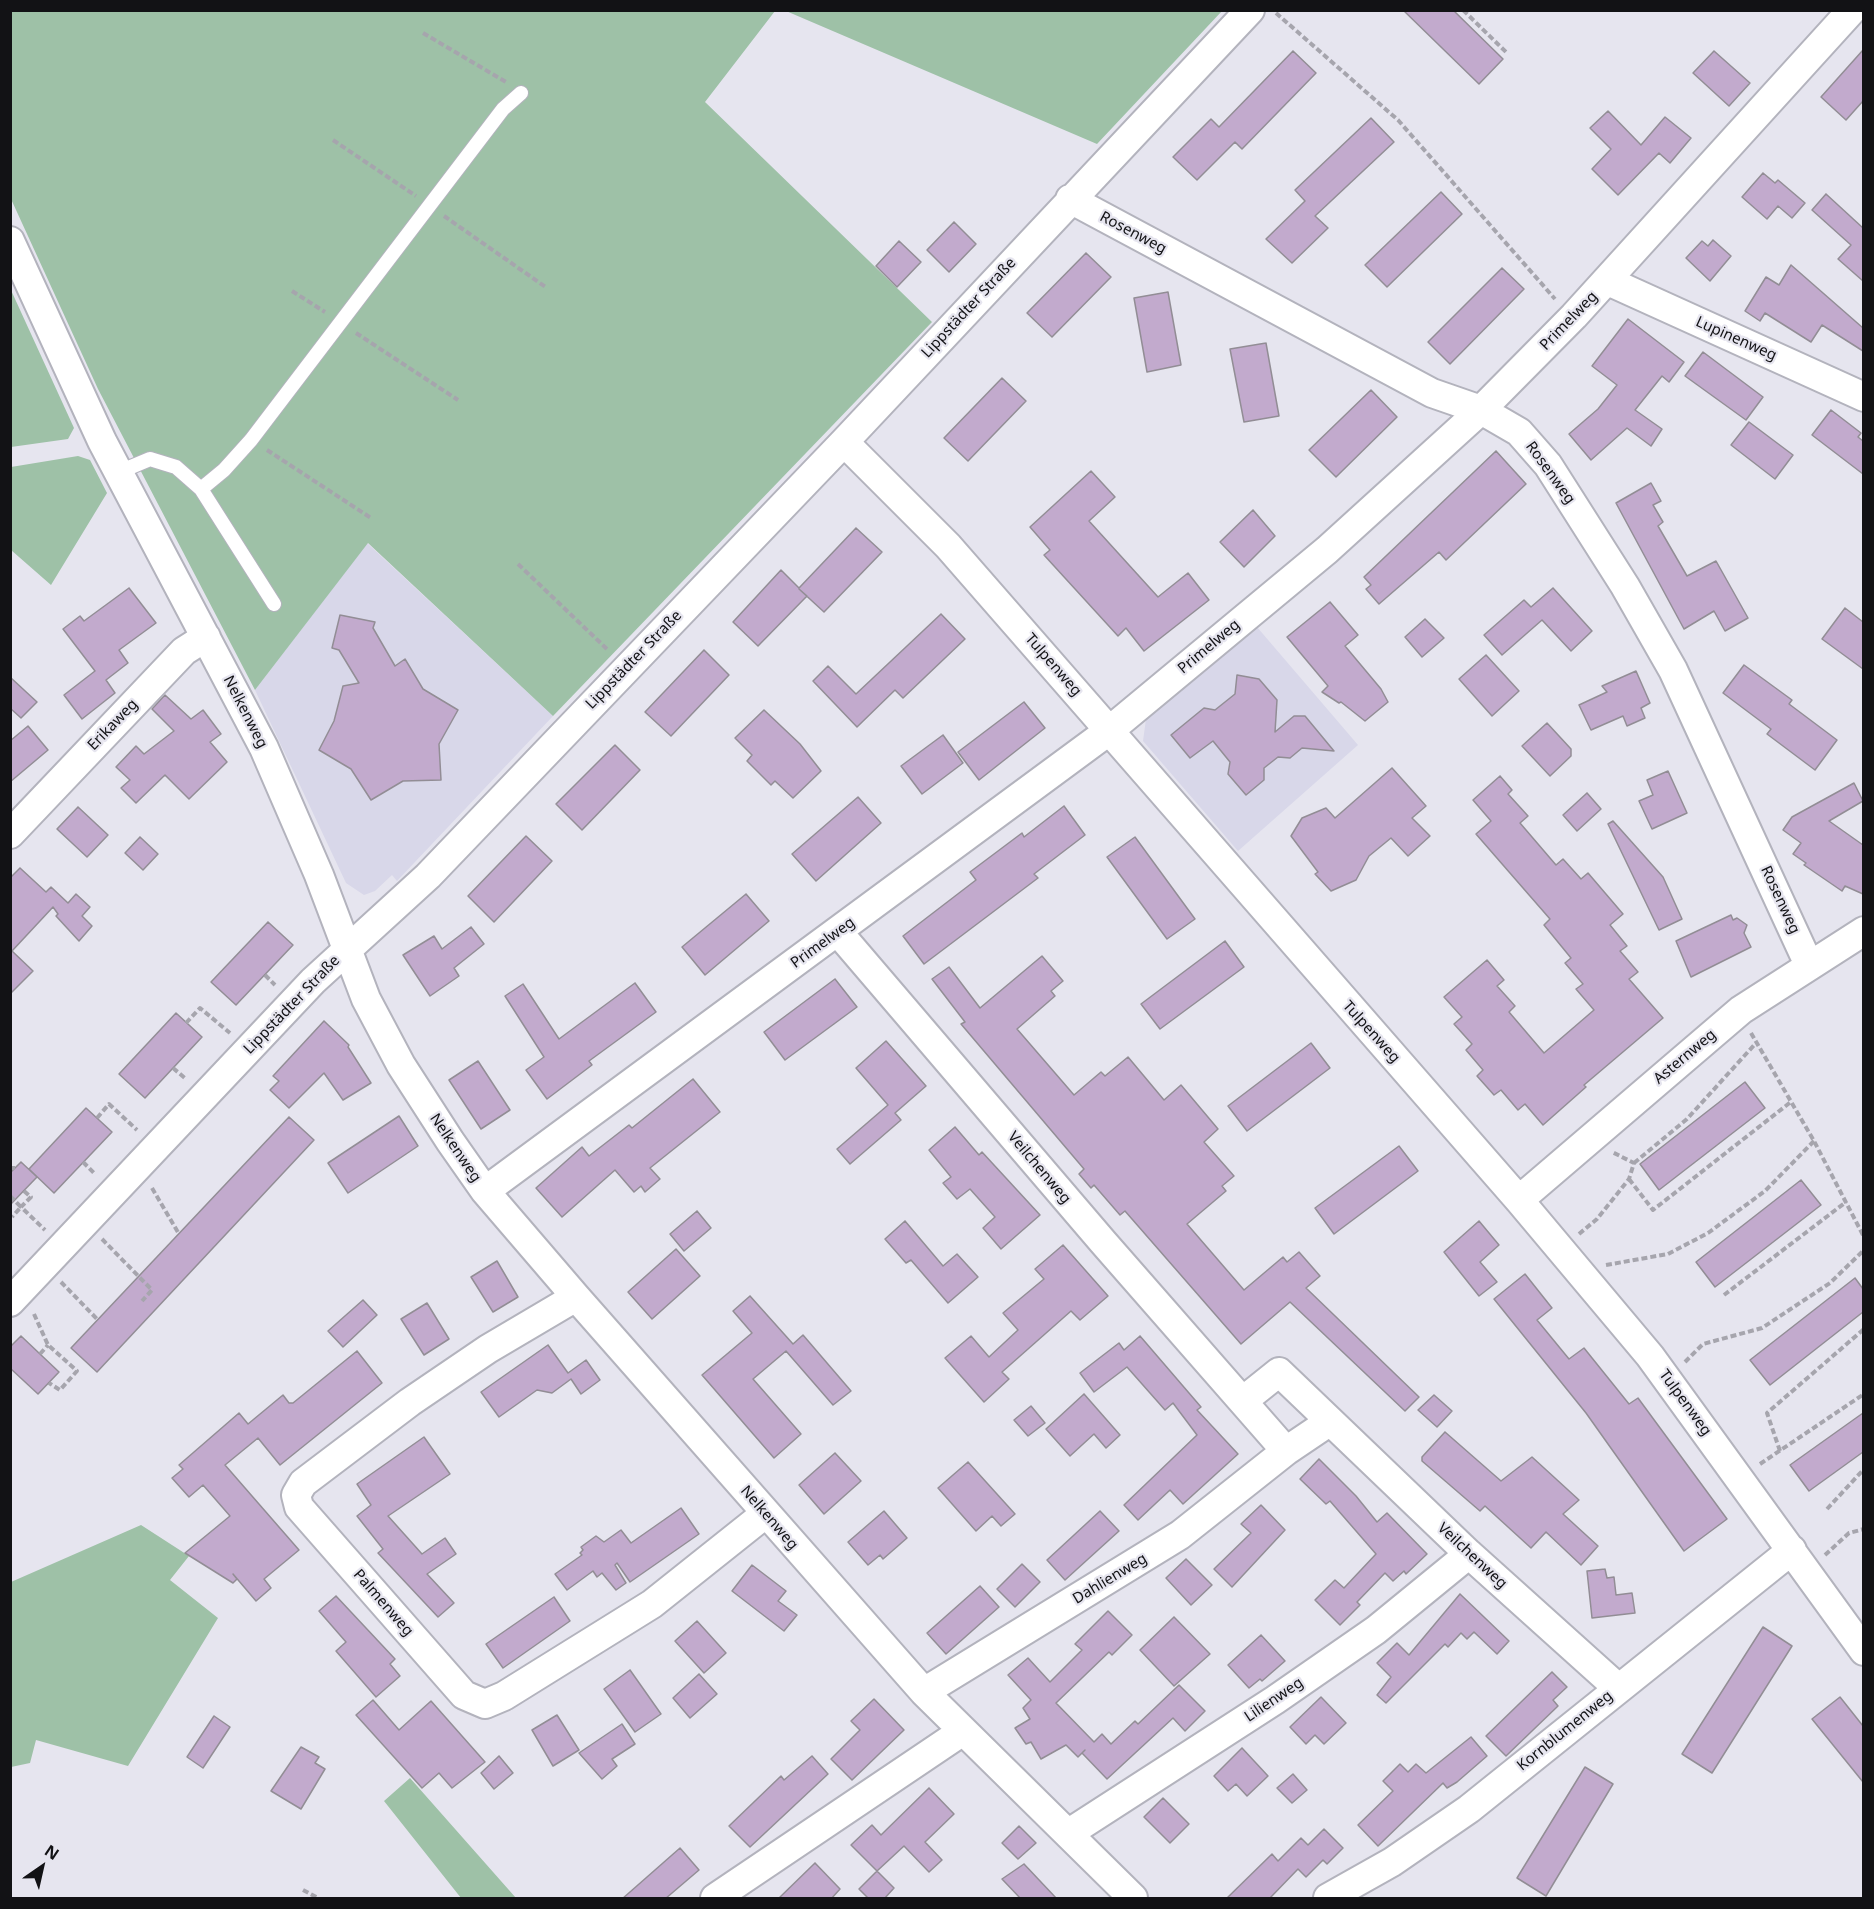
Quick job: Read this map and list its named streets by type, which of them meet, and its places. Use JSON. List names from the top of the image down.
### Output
{
  "streets": {
    "street": [
      "Rosenweg",
      "Lippstädter Straße",
      "Primelweg",
      "Lupinenweg",
      "Tulpenweg",
      "Nelkenweg",
      "Erikaweg",
      "Asternweg",
      "Veilchenweg",
      "Dahlienweg",
      "Palmenweg",
      "Lilienweg",
      "Kornblumenweg"
    ]
  },
  "crossings": [
    ["Rosenweg", "Lippstädter Straße"],
    ["Rosenweg", "Primelweg"],
    ["Rosenweg", "Asternweg"],
    ["Lippstädter Straße", "Tulpenweg"],
    ["Lippstädter Straße", "Nelkenweg"],
    ["Primelweg", "Lupinenweg"],
    ["Primelweg", "Tulpenweg"],
    ["Primelweg", "Nelkenweg"],
    ["Primelweg", "Veilchenweg"],
    ["Tulpenweg", "Asternweg"],
    ["Tulpenweg", "Kornblumenweg"],
    ["Nelkenweg", "Erikaweg"],
    ["Nelkenweg", "Dahlienweg"],
    ["Nelkenweg", "Palmenweg"],
    ["Nelkenweg", "Lilienweg"],
    ["Veilchenweg", "Dahlienweg"],
    ["Veilchenweg", "Lilienweg"],
    ["Veilchenweg", "Kornblumenweg"]
  ],
  "north": "top right"
}
